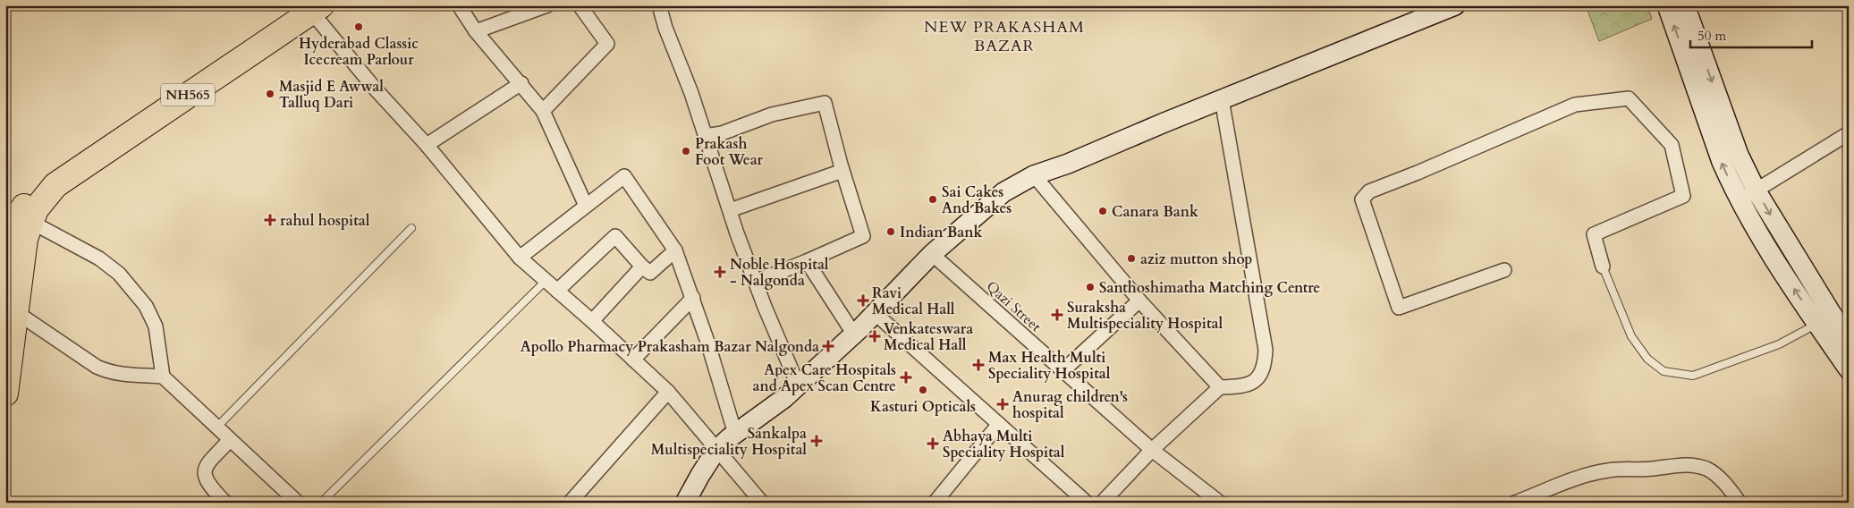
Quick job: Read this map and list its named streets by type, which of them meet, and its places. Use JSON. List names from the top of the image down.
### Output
{
  "streets": {
    "highway": ["NH565"],
    "street": ["Qazi Street"]
  },
  "districts": ["NEW PRAKASHAM BAZAR"],
  "places": {
    "other": [
      "Hyderabad Classic Icecream Parlour",
      "Masjid E Awwal Talluq Dari",
      "Prakash Foot Wear",
      "Sai Cakes And Bakes",
      "Canara Bank",
      "Indian Bank",
      "aziz mutton shop",
      "Santhoshimatha Matching Centre",
      "Kasturi Opticals"
    ],
    "health": [
      "rahul hospital",
      "Noble Hospital - Nalgonda",
      "Ravi Medical Hall",
      "Suraksha Multispeciality Hospital",
      "Venkateswara Medical Hall",
      "Apollo Pharmacy Prakasham Bazar Nalgonda",
      "Max Health Multi Speciality Hospital",
      "Apex Care Hospitals and Apex Scan Centre",
      "Anurag children's hospital",
      "Sankalpa Multispeciality Hospital",
      "Abhaya Multi Speciality Hospital"
    ]
  },
  "scale_bar": "50 m"
}
